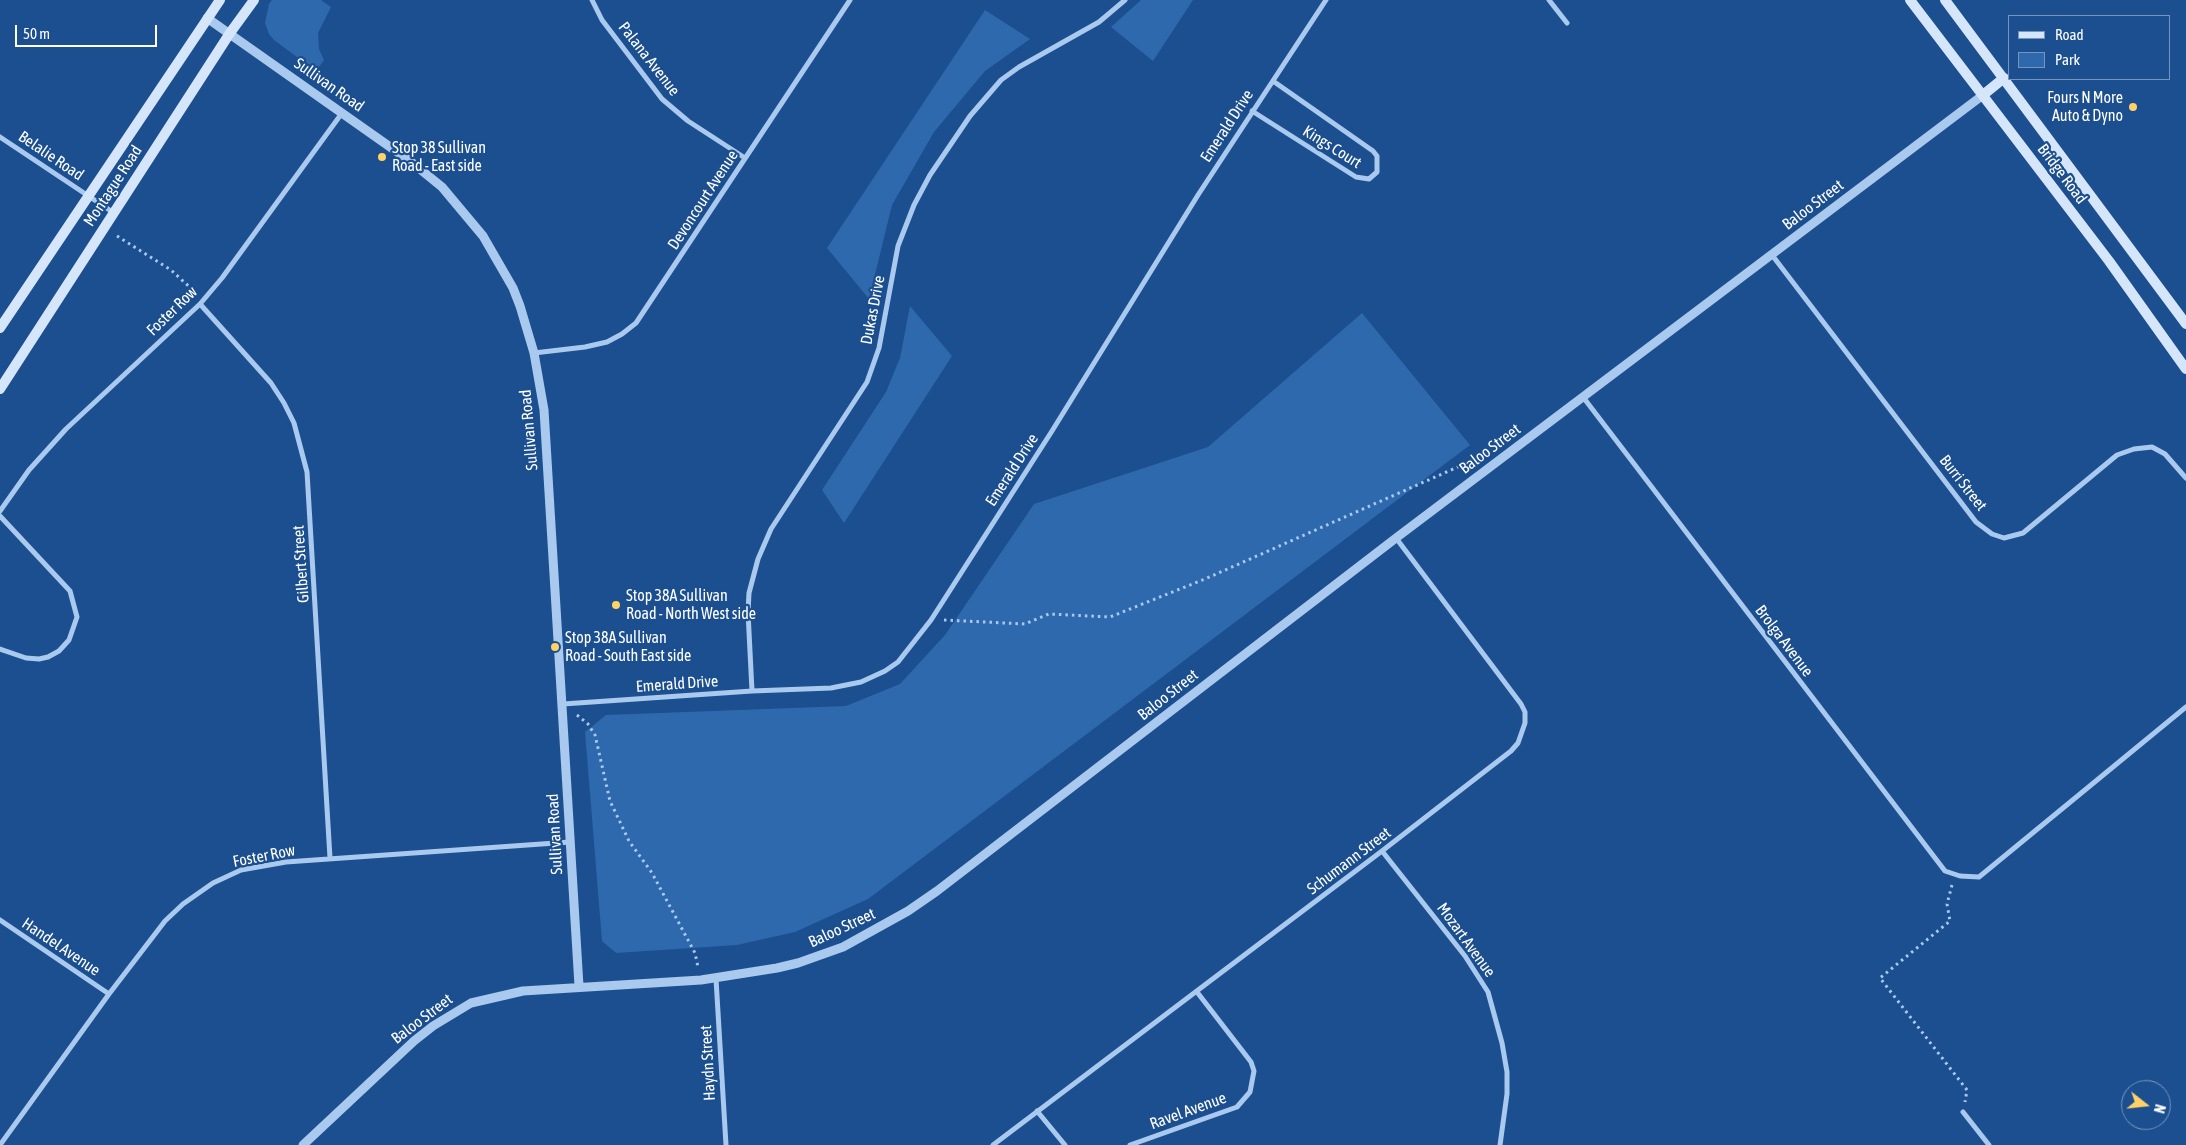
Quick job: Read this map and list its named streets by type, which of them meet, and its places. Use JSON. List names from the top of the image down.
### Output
{
  "streets": {
    "main road": ["Bridge Road", "Montague Road"],
    "street": [
      "Palana Avenue",
      "Sullivan Road",
      "Emerald Drive",
      "Kings Court",
      "Belalie Road",
      "Devoncourt Avenue",
      "Baloo Street",
      "Dukas Drive",
      "Foster Row",
      "Burri Street",
      "Gilbert Street",
      "Brolga Avenue",
      "Schumann Street",
      "Mozart Avenue",
      "Handel Avenue",
      "Haydn Street",
      "Ravel Avenue"
    ]
  },
  "crossings": [
    ["Palana Avenue", "Devoncourt Avenue"],
    ["Sullivan Road", "Emerald Drive"],
    ["Sullivan Road", "Montague Road"],
    ["Sullivan Road", "Devoncourt Avenue"],
    ["Sullivan Road", "Baloo Street"],
    ["Sullivan Road", "Foster Row"],
    ["Emerald Drive", "Kings Court"],
    ["Emerald Drive", "Dukas Drive"],
    ["Belalie Road", "Montague Road"],
    ["Bridge Road", "Baloo Street"],
    ["Baloo Street", "Burri Street"],
    ["Baloo Street", "Brolga Avenue"],
    ["Baloo Street", "Schumann Street"],
    ["Baloo Street", "Haydn Street"],
    ["Foster Row", "Gilbert Street"],
    ["Foster Row", "Handel Avenue"],
    ["Schumann Street", "Mozart Avenue"],
    ["Schumann Street", "Ravel Avenue"]
  ],
  "places": [
    "Fours N More Auto & Dyno",
    "Stop 38 Sullivan Road - East side",
    "Stop 38A Sullivan Road - North West side",
    "Stop 38A Sullivan Road - South East side"
  ],
  "legend": ["Road", "Park"],
  "scale_bar": "50 m",
  "north": "right"
}
